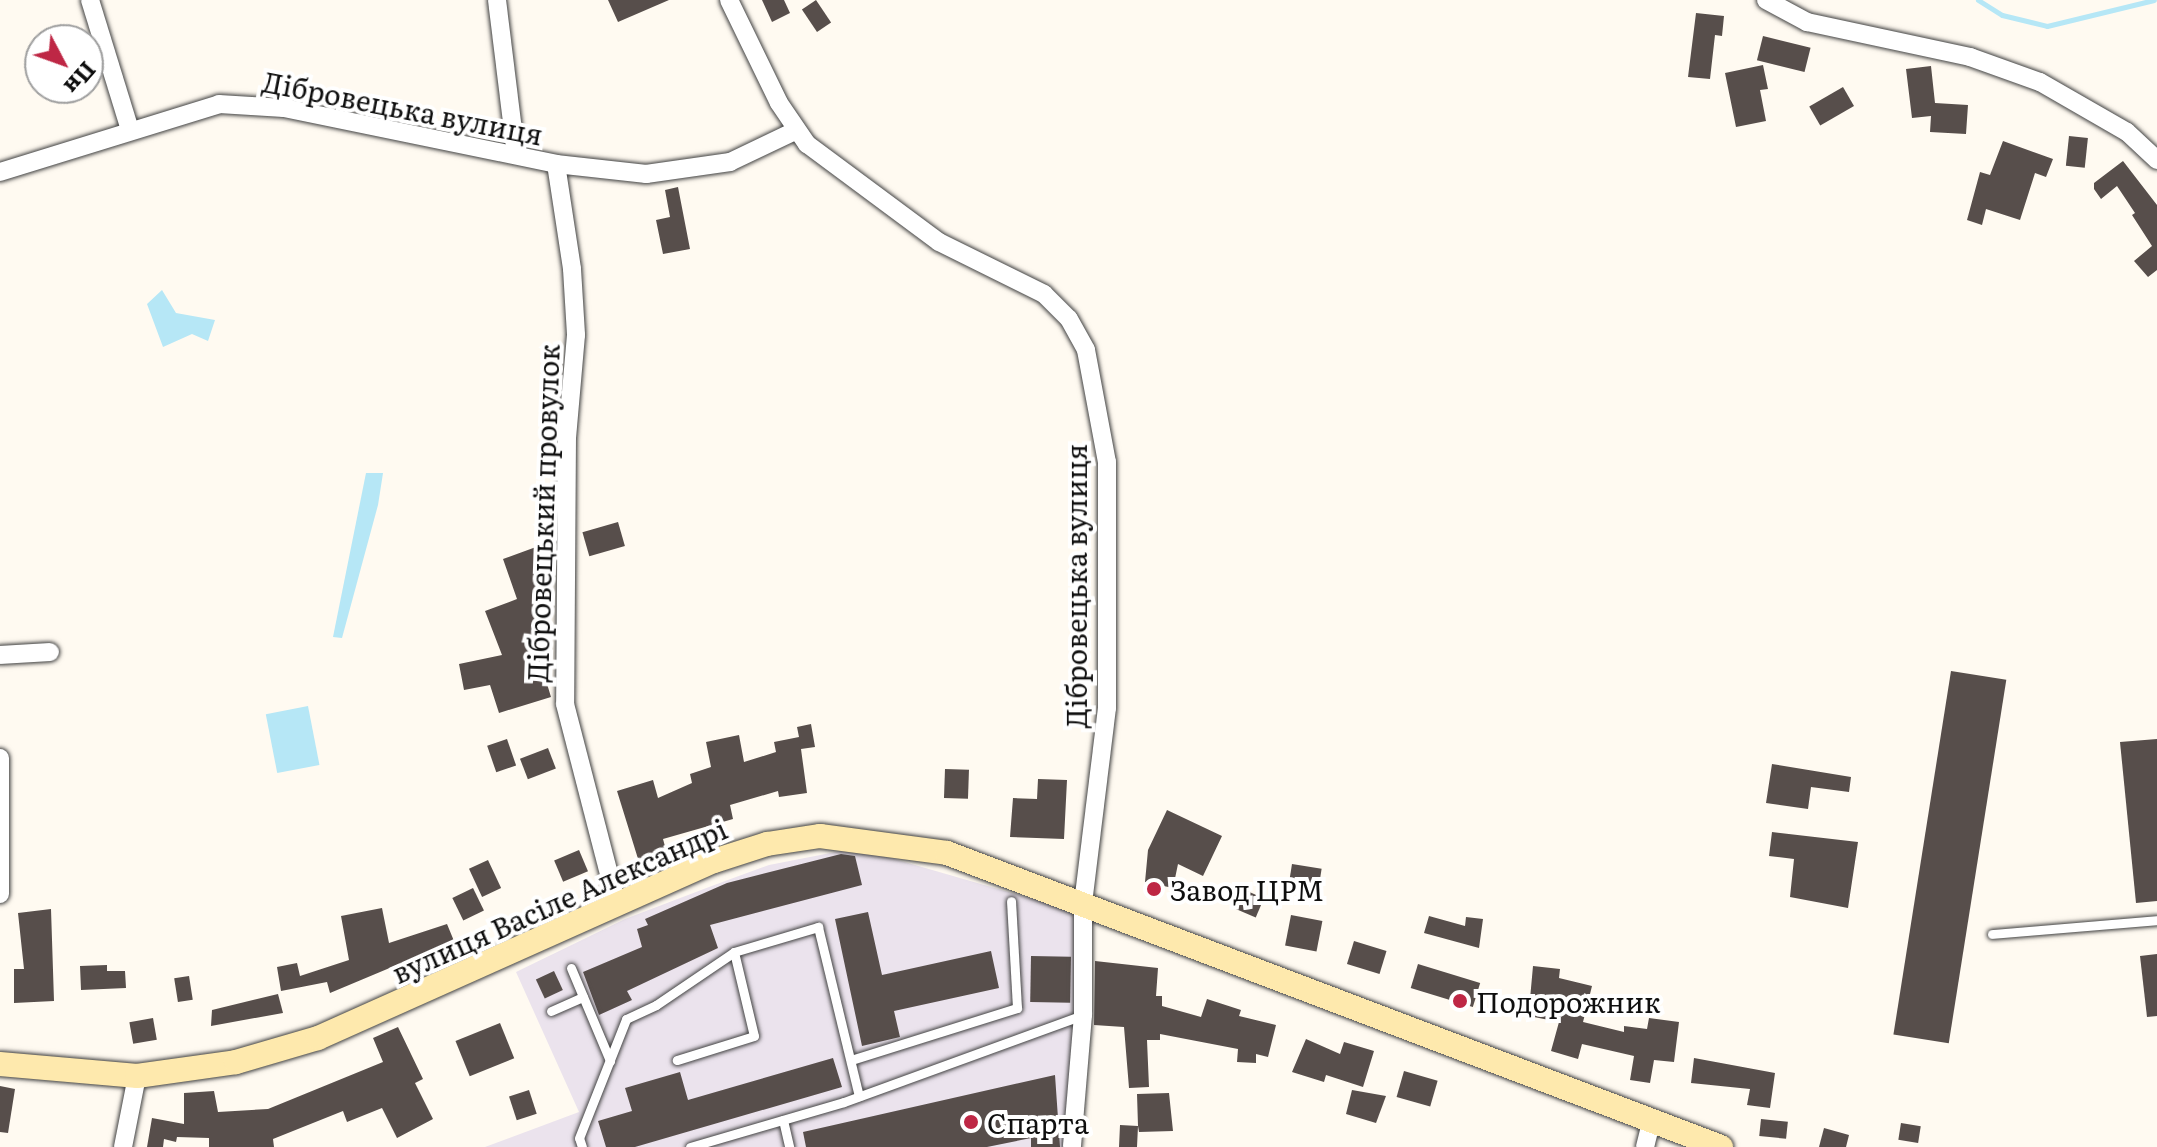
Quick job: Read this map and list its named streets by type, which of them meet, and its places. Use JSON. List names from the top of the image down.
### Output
{
  "streets": {
    "main road": ["вулиця Васіле Александрі"],
    "street": ["Дібровецька вулиця", "Дібровецький провулок"]
  },
  "crossings": [
    ["Дібровецька вулиця", "Дібровецький провулок"],
    ["Дібровецька вулиця", "вулиця Васіле Александрі"],
    ["Дібровецький провулок", "вулиця Васіле Александрі"]
  ],
  "places": ["Завод ЦРМ", "Подорожник", "Спарта"],
  "north": "bottom right"
}
